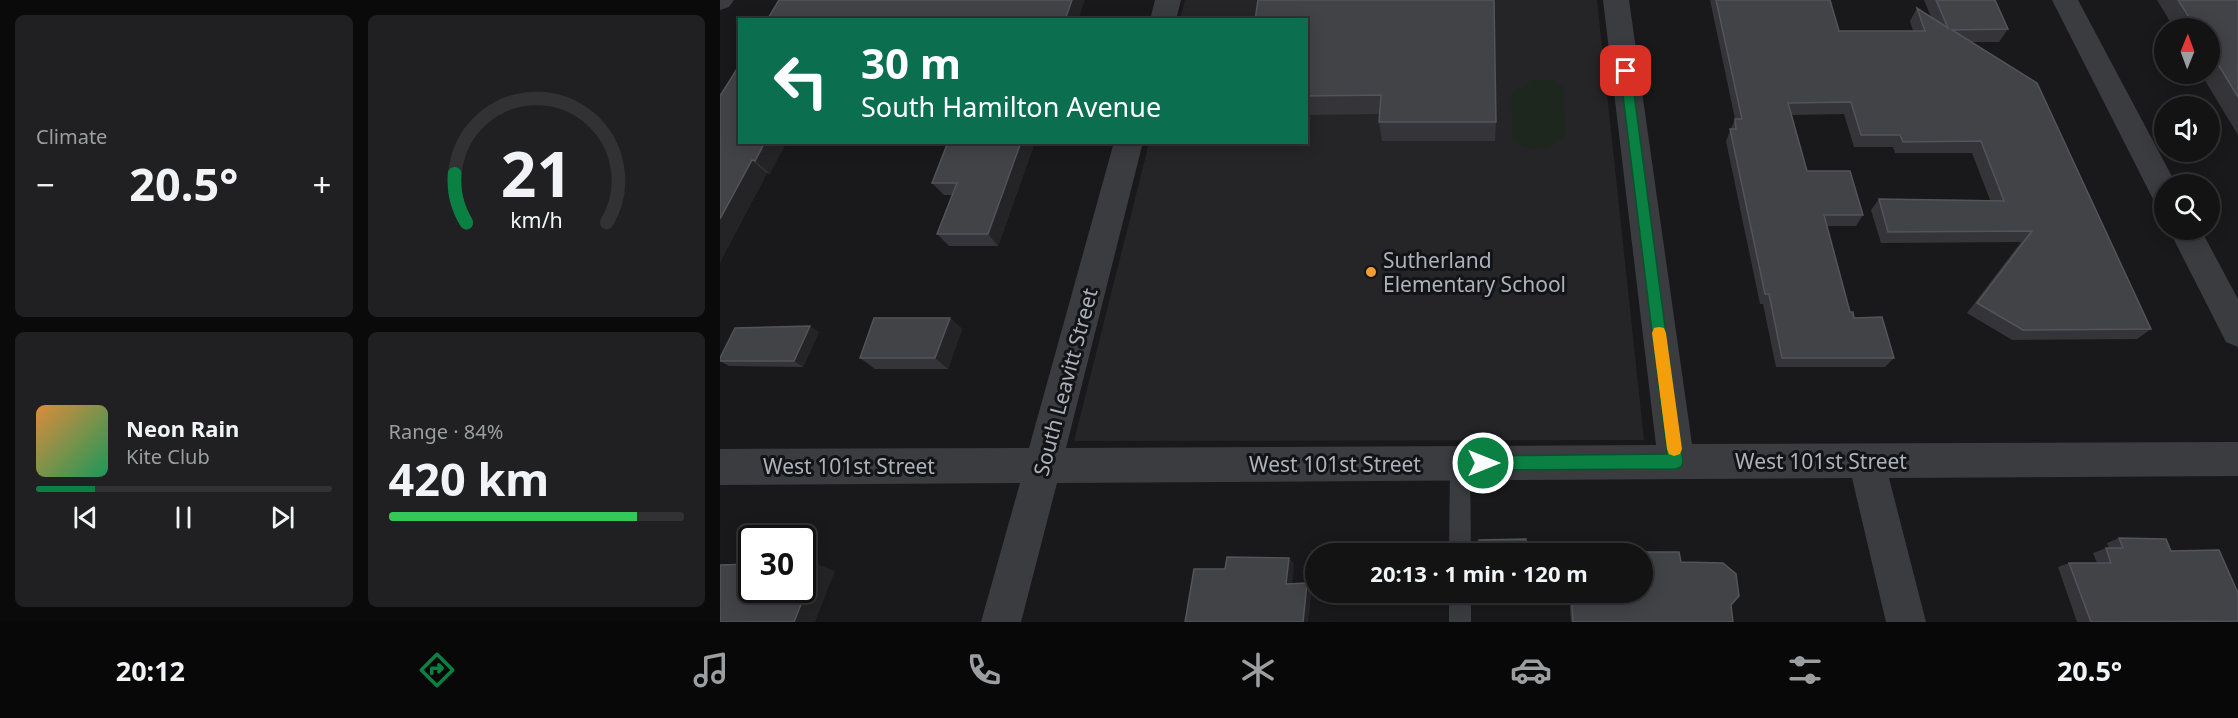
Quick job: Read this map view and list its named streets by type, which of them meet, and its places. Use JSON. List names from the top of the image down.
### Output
{
  "streets": {
    "street": ["South Leavitt Street", "West 101st Street"]
  },
  "crossings": [
    ["South Leavitt Street", "West 101st Street"]
  ],
  "places": ["Sutherland Elementary School"],
  "north": "top",
  "page": {
    "tile": [
      "Climate",
      ["Range · 84%", "420 km"]
    ],
    "turn": ["30 m", "South Hamilton Avenue"],
    "heat": ["−", "20.5°", "+"],
    "song": ["Neon Rain", "Kite Club"],
    "limit": "30",
    "trip": "20:13 · 1 min · 120 m",
    "tabs": ["20:12", "20.5°"],
    "gauge": ["21", "km/h"]
  }
}
